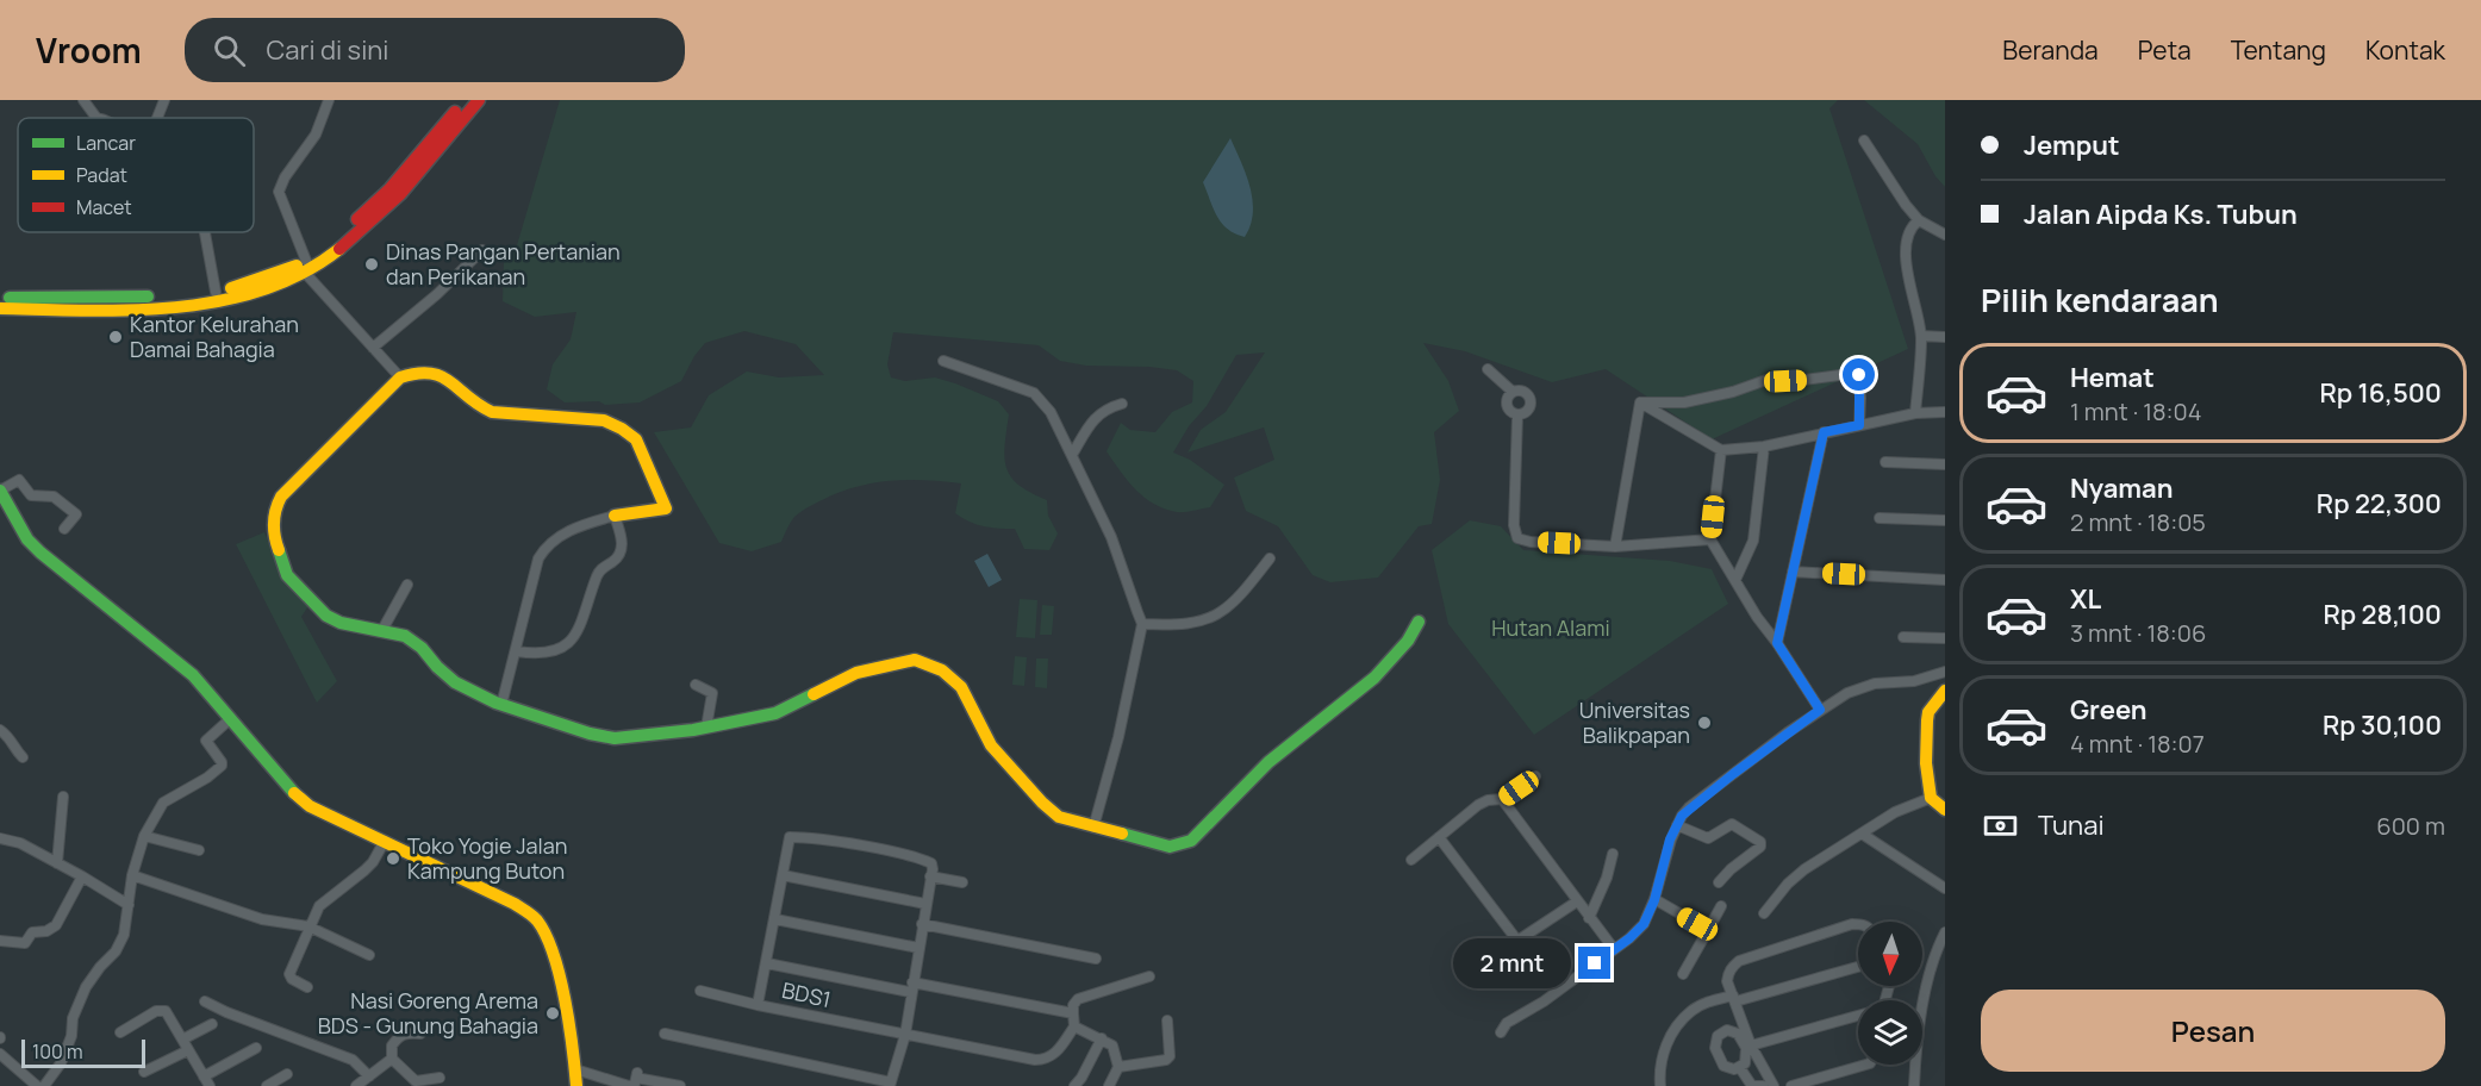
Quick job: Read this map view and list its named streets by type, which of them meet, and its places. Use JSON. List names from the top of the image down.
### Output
{
  "streets": {
    "street": ["BDS1"]
  },
  "parks": ["Hutan Alami"],
  "places": [
    "Dinas Pangan Pertanian dan Perikanan",
    "Kantor Kelurahan Damai Bahagia",
    "Universitas Balikpapan",
    "Toko Yogie Jalan Kampung Buton",
    "Nasi Goreng Arema BDS - Gunung Bahagia"
  ],
  "legend": ["Lancar", "Padat", "Macet"],
  "scale_bar": "100 m",
  "north": "bottom",
  "page": {
    "header": "Vroom",
    "search": "Cari di sini",
    "nav": [
      "Beranda",
      "Peta",
      "Tentang",
      "Kontak"
    ],
    "banner": ["Jemput", "Jalan Aipda Ks. Tubun"],
    "heading": "Pilih kendaraan",
    "list": [
      {
        "name": "Hemat",
        "note": "1 mnt · 18:04",
        "value": "Rp 16,500"
      },
      {
        "name": "Nyaman",
        "note": "2 mnt · 18:05",
        "value": "Rp 22,300"
      },
      {
        "name": "XL",
        "note": "3 mnt · 18:06",
        "value": "Rp 28,100"
      },
      {
        "name": "Green",
        "note": "4 mnt · 18:07",
        "value": "Rp 30,100"
      }
    ],
    "pay": ["Tunai", "600 m"],
    "bubble": "2 mnt",
    "buttons": "Pesan",
    "scale": "100 m"
  }
}
